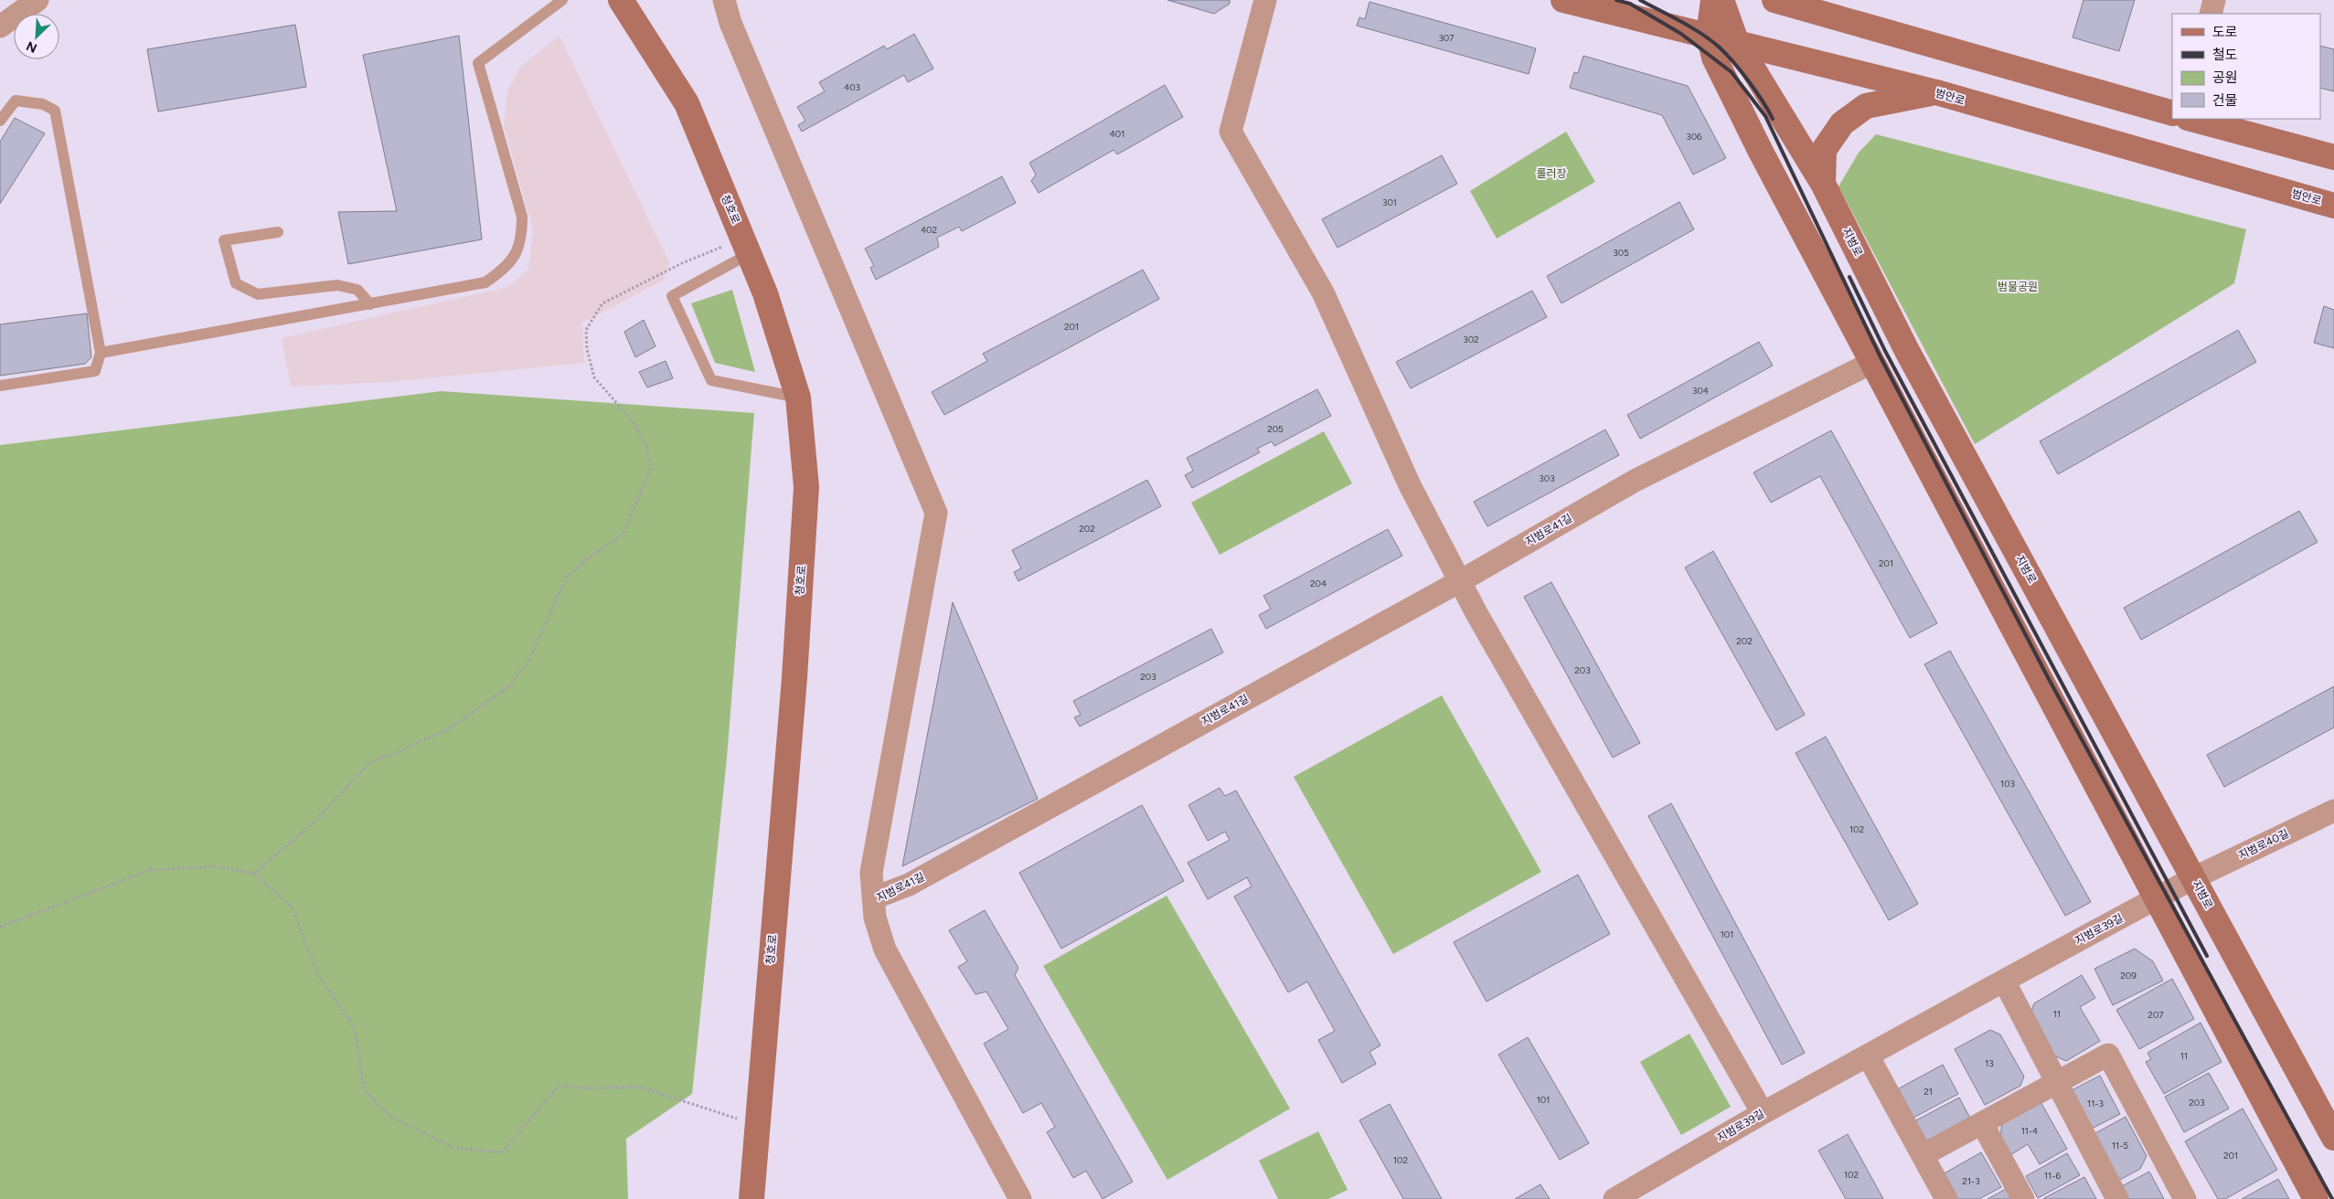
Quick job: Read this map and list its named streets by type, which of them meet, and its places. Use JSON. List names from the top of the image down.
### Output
{
  "streets": {
    "main road": ["범안로", "청호로", "지범로"],
    "street": ["지범로41길", "지범로40길", "지범로39길"]
  },
  "crossings": [
    ["범안로", "지범로"],
    ["지범로", "지범로40길"],
    ["지범로", "지범로39길"],
    ["지범로40길", "지범로39길"]
  ],
  "parks": ["롤러장", "범물공원"],
  "house_numbers": [
    "307",
    "403",
    "401",
    "306",
    "301",
    "402",
    "305",
    "201",
    "302",
    "304",
    "205",
    "303",
    "202",
    "201",
    "204",
    "202",
    "203",
    "203",
    "103",
    "102",
    "101",
    "209",
    "11",
    "207",
    "11",
    "13",
    "21",
    "101",
    "203",
    "11-3",
    "11-4",
    "11-5",
    "201",
    "102",
    "102",
    "11-6",
    "21-3"
  ],
  "legend": [
    "도로",
    "철도",
    "공원",
    "건물"
  ],
  "north": "bottom left"
}
